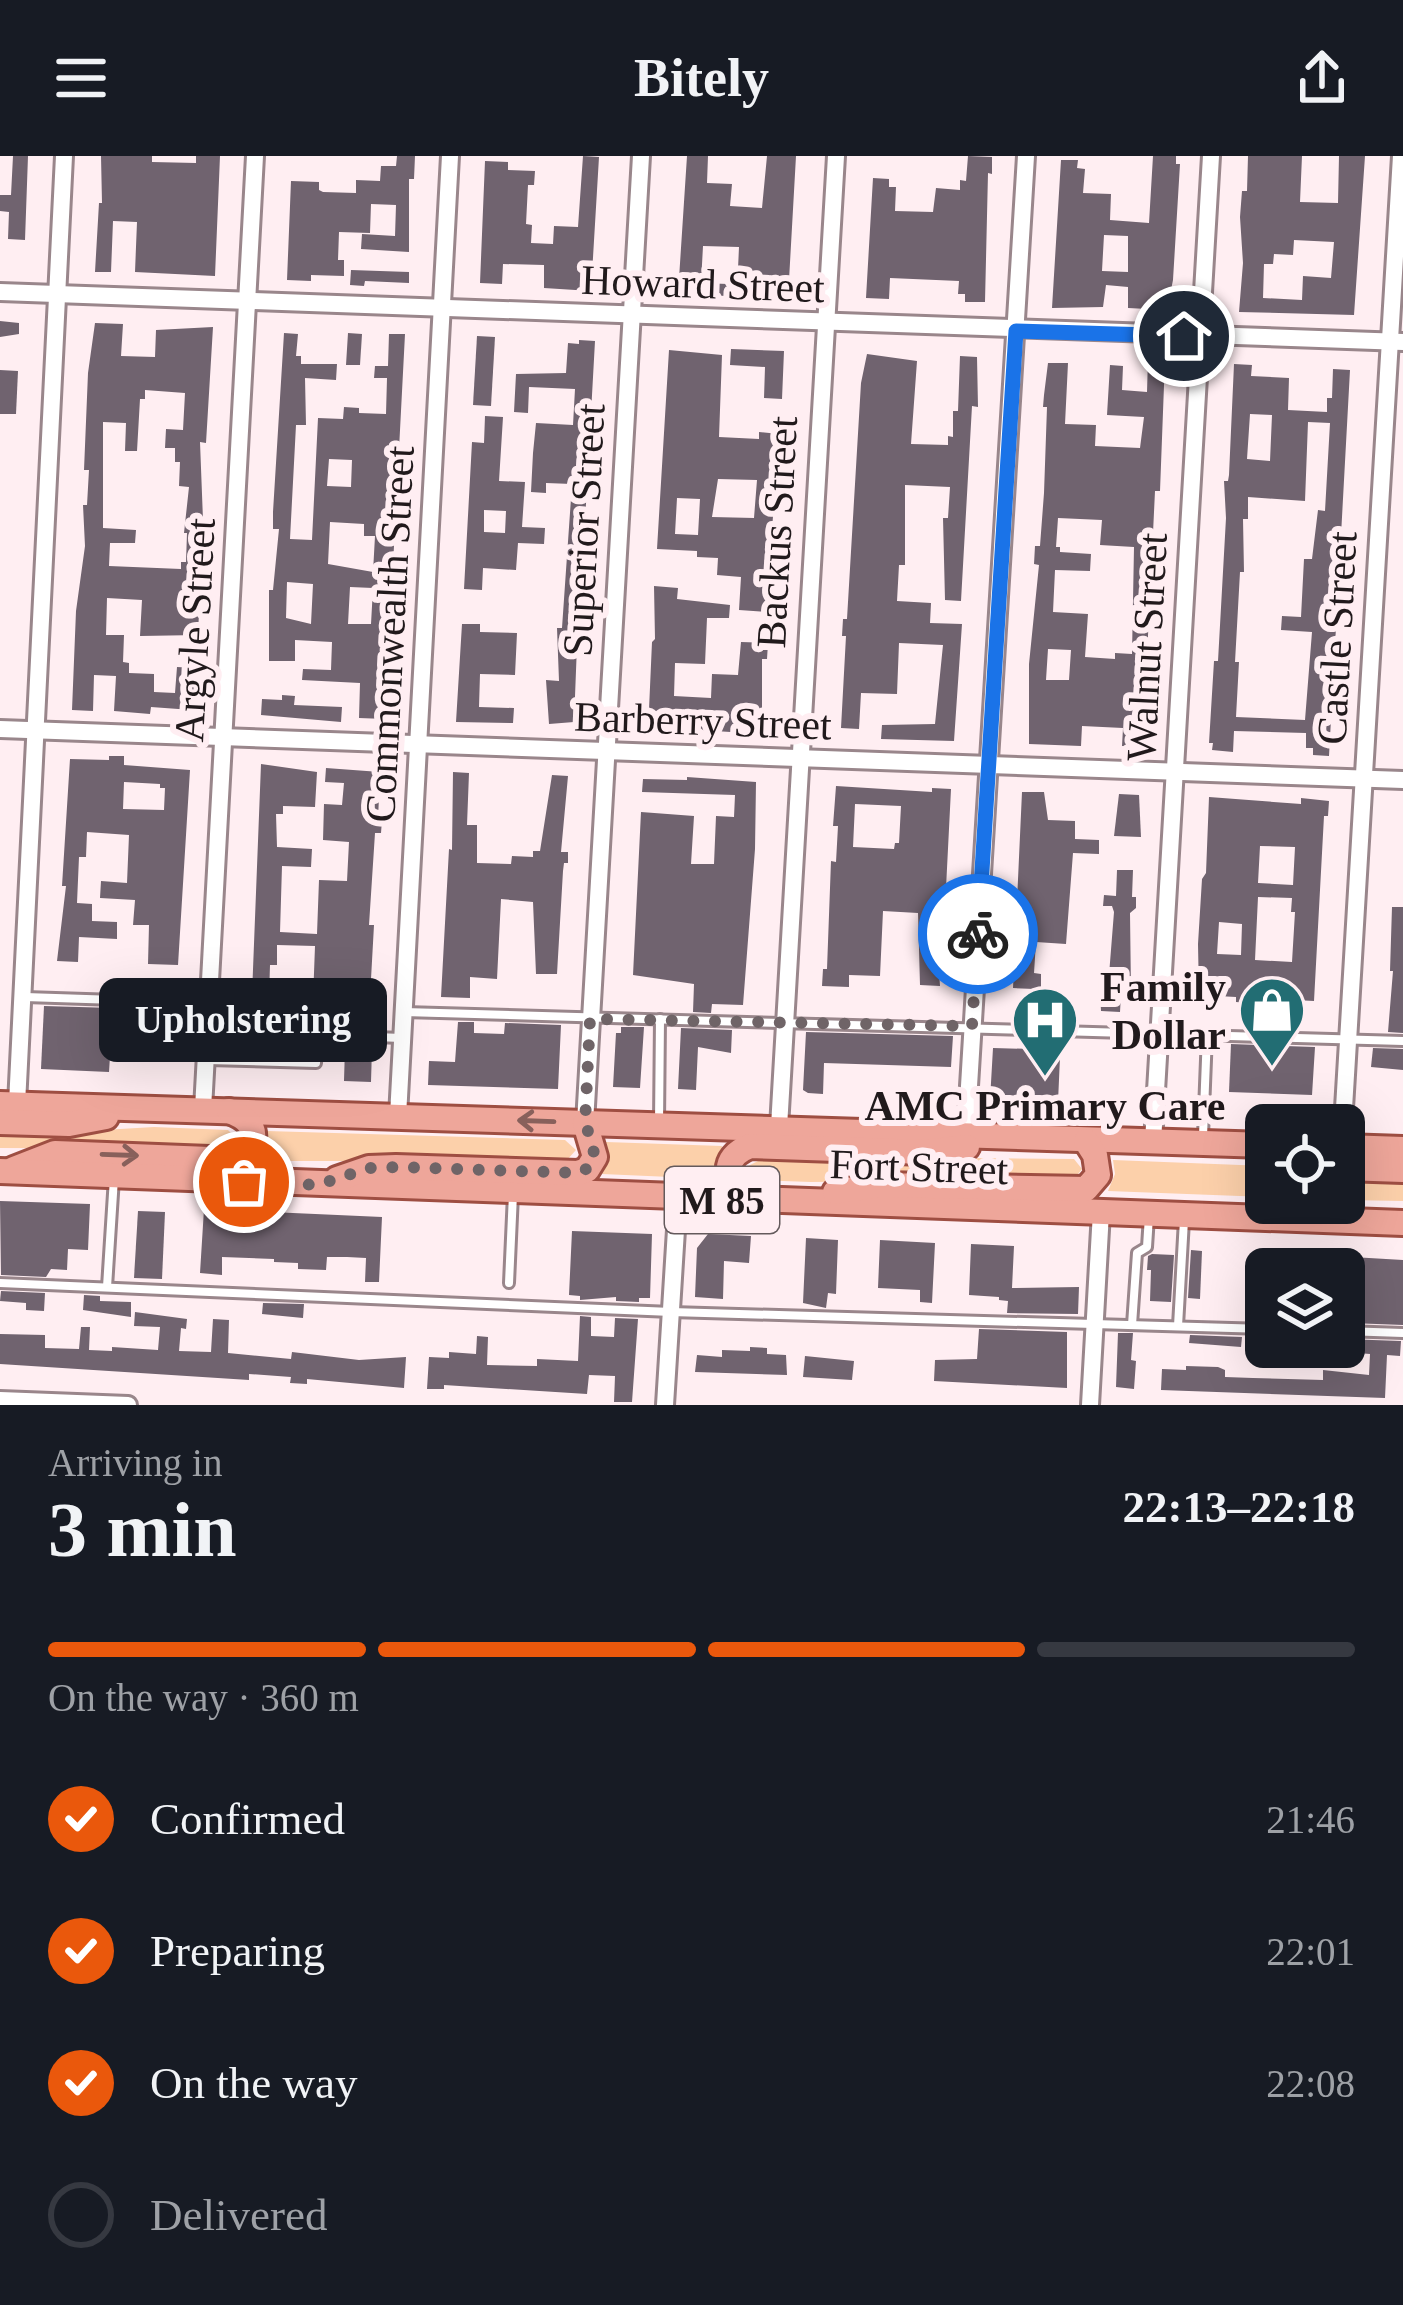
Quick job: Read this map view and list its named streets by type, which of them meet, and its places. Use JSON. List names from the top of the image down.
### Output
{
  "streets": {
    "main road": ["Fort Street", "M 85"],
    "street": [
      "Howard Street",
      "Superior Street",
      "Backus Street",
      "Argyle Street",
      "Commonwealth Street",
      "Castle Street",
      "Walnut Street",
      "Barberry Street"
    ]
  },
  "crossings": [
    ["Howard Street", "Superior Street"],
    ["Howard Street", "Backus Street"],
    ["Howard Street", "Argyle Street"],
    ["Howard Street", "Commonwealth Street"],
    ["Howard Street", "Castle Street"],
    ["Howard Street", "Walnut Street"],
    ["Superior Street", "Barberry Street"],
    ["Superior Street", "Fort Street"],
    ["Backus Street", "Barberry Street"],
    ["Backus Street", "Fort Street"],
    ["Argyle Street", "Barberry Street"],
    ["Argyle Street", "Fort Street"],
    ["Commonwealth Street", "Barberry Street"],
    ["Commonwealth Street", "Fort Street"],
    ["Castle Street", "Barberry Street"],
    ["Walnut Street", "Barberry Street"],
    ["Walnut Street", "Fort Street"]
  ],
  "places": {
    "shop": ["Family Dollar"],
    "hospital": ["AMC Primary Care"],
    "other": ["Upholstering"]
  },
  "page": {
    "header": "Bitely",
    "bubble": "Upholstering",
    "heading": ["3 min", "Arriving in", "22:13–22:18"],
    "bar": "On the way · 360 m",
    "list": [
      ["Confirmed", "21:46"],
      ["Preparing", "22:01"],
      ["On the way", "22:08"],
      "Delivered"
    ]
  }
}
